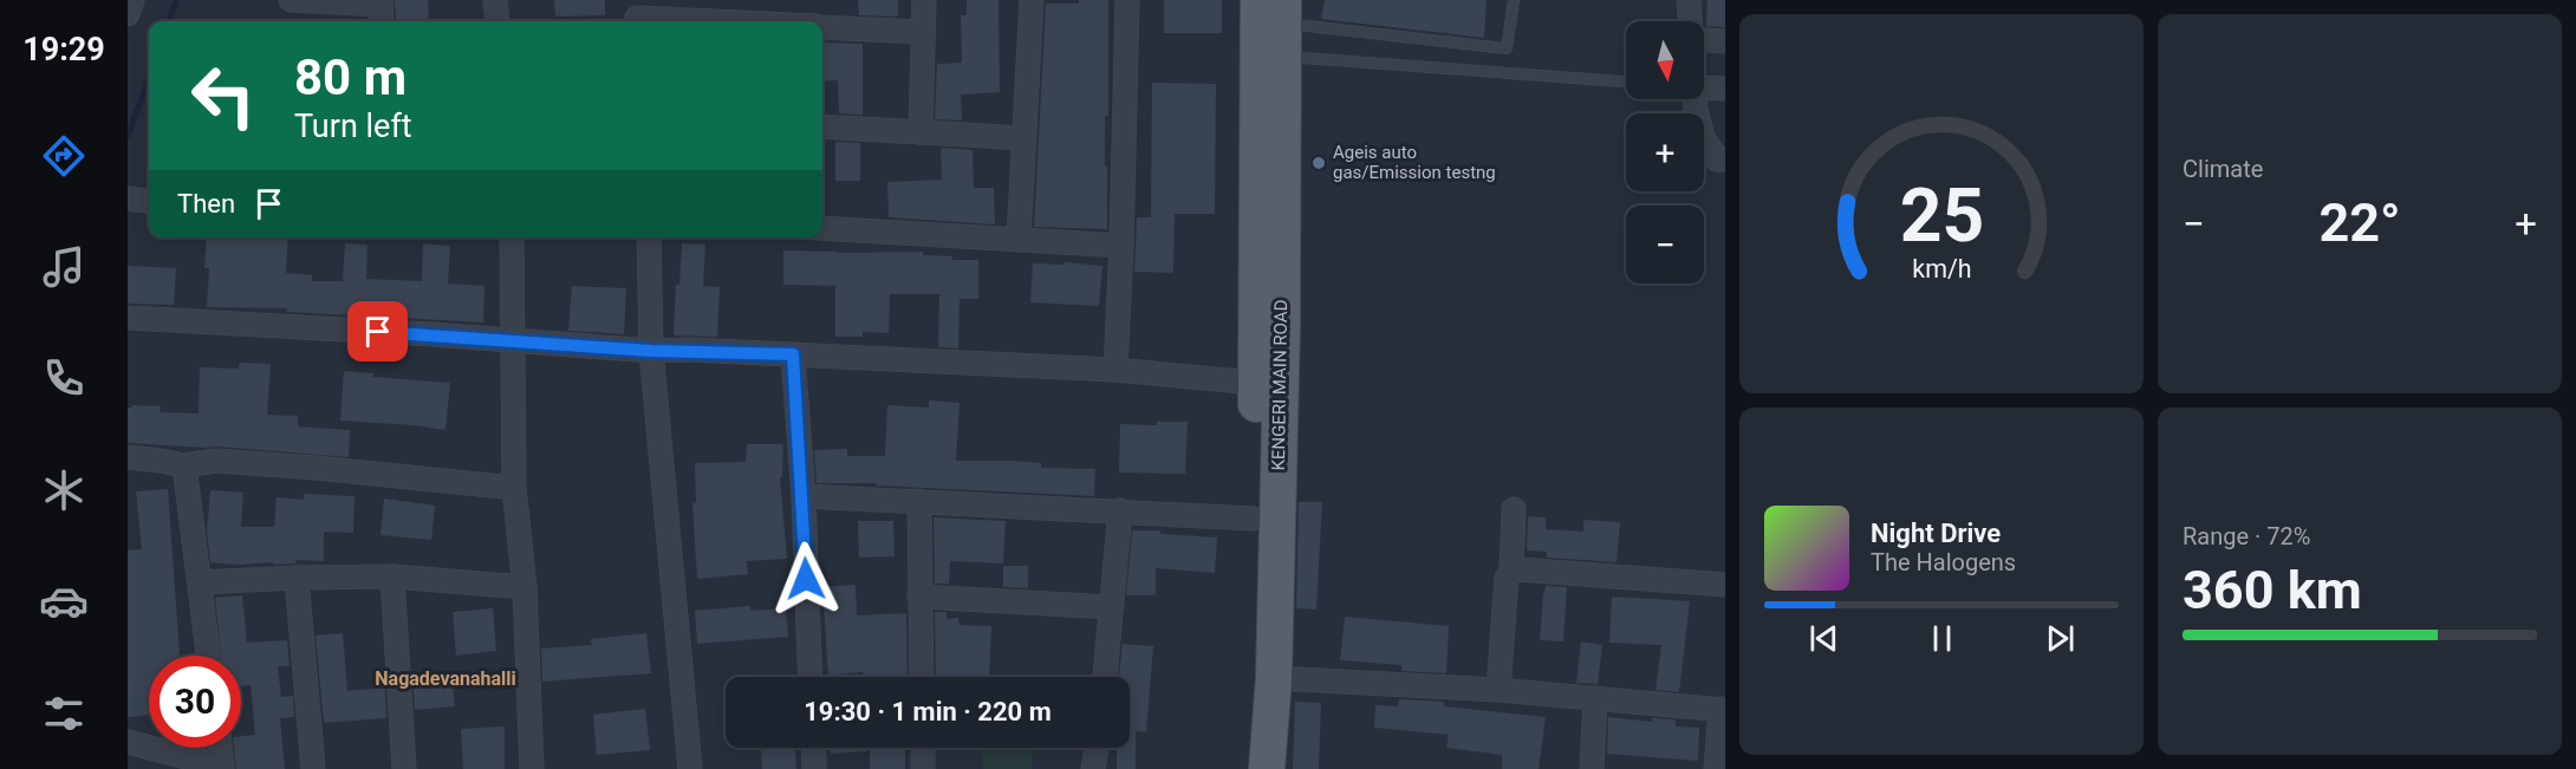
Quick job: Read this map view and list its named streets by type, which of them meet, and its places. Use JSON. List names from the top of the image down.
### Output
{
  "streets": {
    "main road": ["KENGERI MAIN ROAD"]
  },
  "districts": ["Nagadevanahalli"],
  "places": ["Ageis auto gas/Emission testng"],
  "north": "bottom",
  "page": {
    "tabs": "19:29",
    "tile": [
      "Climate",
      ["Range · 72%", "360 km"]
    ],
    "map_buttons": ["+", "−"],
    "turn": ["80 m", "Turn left"],
    "then": "Then",
    "heat": ["−", "22°", "+"],
    "song": ["Night Drive", "The Halogens"],
    "limit": "30",
    "trip": "19:30 · 1 min · 220 m",
    "gauge": ["25", "km/h"]
  }
}
